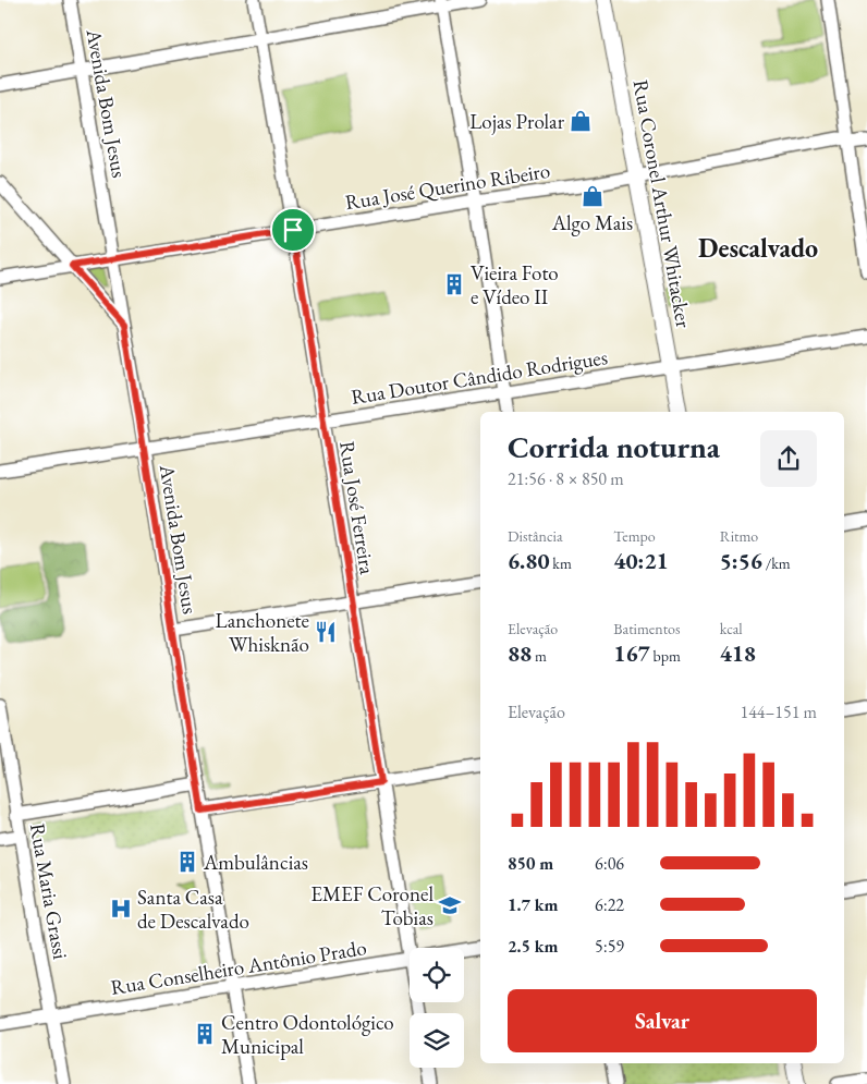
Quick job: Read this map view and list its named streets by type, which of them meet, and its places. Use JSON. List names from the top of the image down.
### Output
{
  "streets": {
    "main road": ["Rua Coronel Arthur Whitacker"],
    "street": [
      "Avenida Bom Jesus",
      "Rua José Querino Ribeiro",
      "Rua Doutor Cândido Rodrigues",
      "Rua José Ferreira",
      "Rua Maria Grassi",
      "Rua Conselheiro Antônio Prado"
    ]
  },
  "crossings": [
    ["Avenida Bom Jesus", "Rua José Querino Ribeiro"],
    ["Avenida Bom Jesus", "Rua Doutor Cândido Rodrigues"],
    ["Avenida Bom Jesus", "Rua Conselheiro Antônio Prado"],
    ["Rua José Querino Ribeiro", "Rua Coronel Arthur Whitacker"],
    ["Rua José Querino Ribeiro", "Rua José Ferreira"],
    ["Rua Coronel Arthur Whitacker", "Rua Doutor Cândido Rodrigues"],
    ["Rua Doutor Cândido Rodrigues", "Rua José Ferreira"],
    ["Rua José Ferreira", "Rua Conselheiro Antônio Prado"],
    ["Rua Maria Grassi", "Rua Conselheiro Antônio Prado"]
  ],
  "districts": ["Descalvado"],
  "places": {
    "shop": ["Lojas Prolar", "Algo Mais"],
    "building": ["Vieira Foto e Vídeo II", "Ambulâncias", "Centro Odontológico Municipal"],
    "restaurant": ["Lanchonete Whisknão"],
    "school or university": ["EMEF Coronel Tobias"],
    "hospital": ["Santa Casa de Descalvado"]
  },
  "page": {
    "heading": ["Corrida noturna", "21:56 · 8 × 850 m"],
    "stats": [
      ["Distância", "6.80 km"],
      ["Tempo", "40:21"],
      ["Ritmo", "5:56 /km"],
      ["Elevação", "88 m"],
      ["Batimentos", "167 bpm"],
      ["kcal", "418"]
    ],
    "chart": ["Elevação", "144–151 m"],
    "list": [
      {
        "name": "850 m",
        "note": "6:06"
      },
      {
        "name": "1.7 km",
        "note": "6:22"
      },
      {
        "name": "2.5 km",
        "note": "5:59"
      }
    ],
    "buttons": "Salvar"
  }
}
